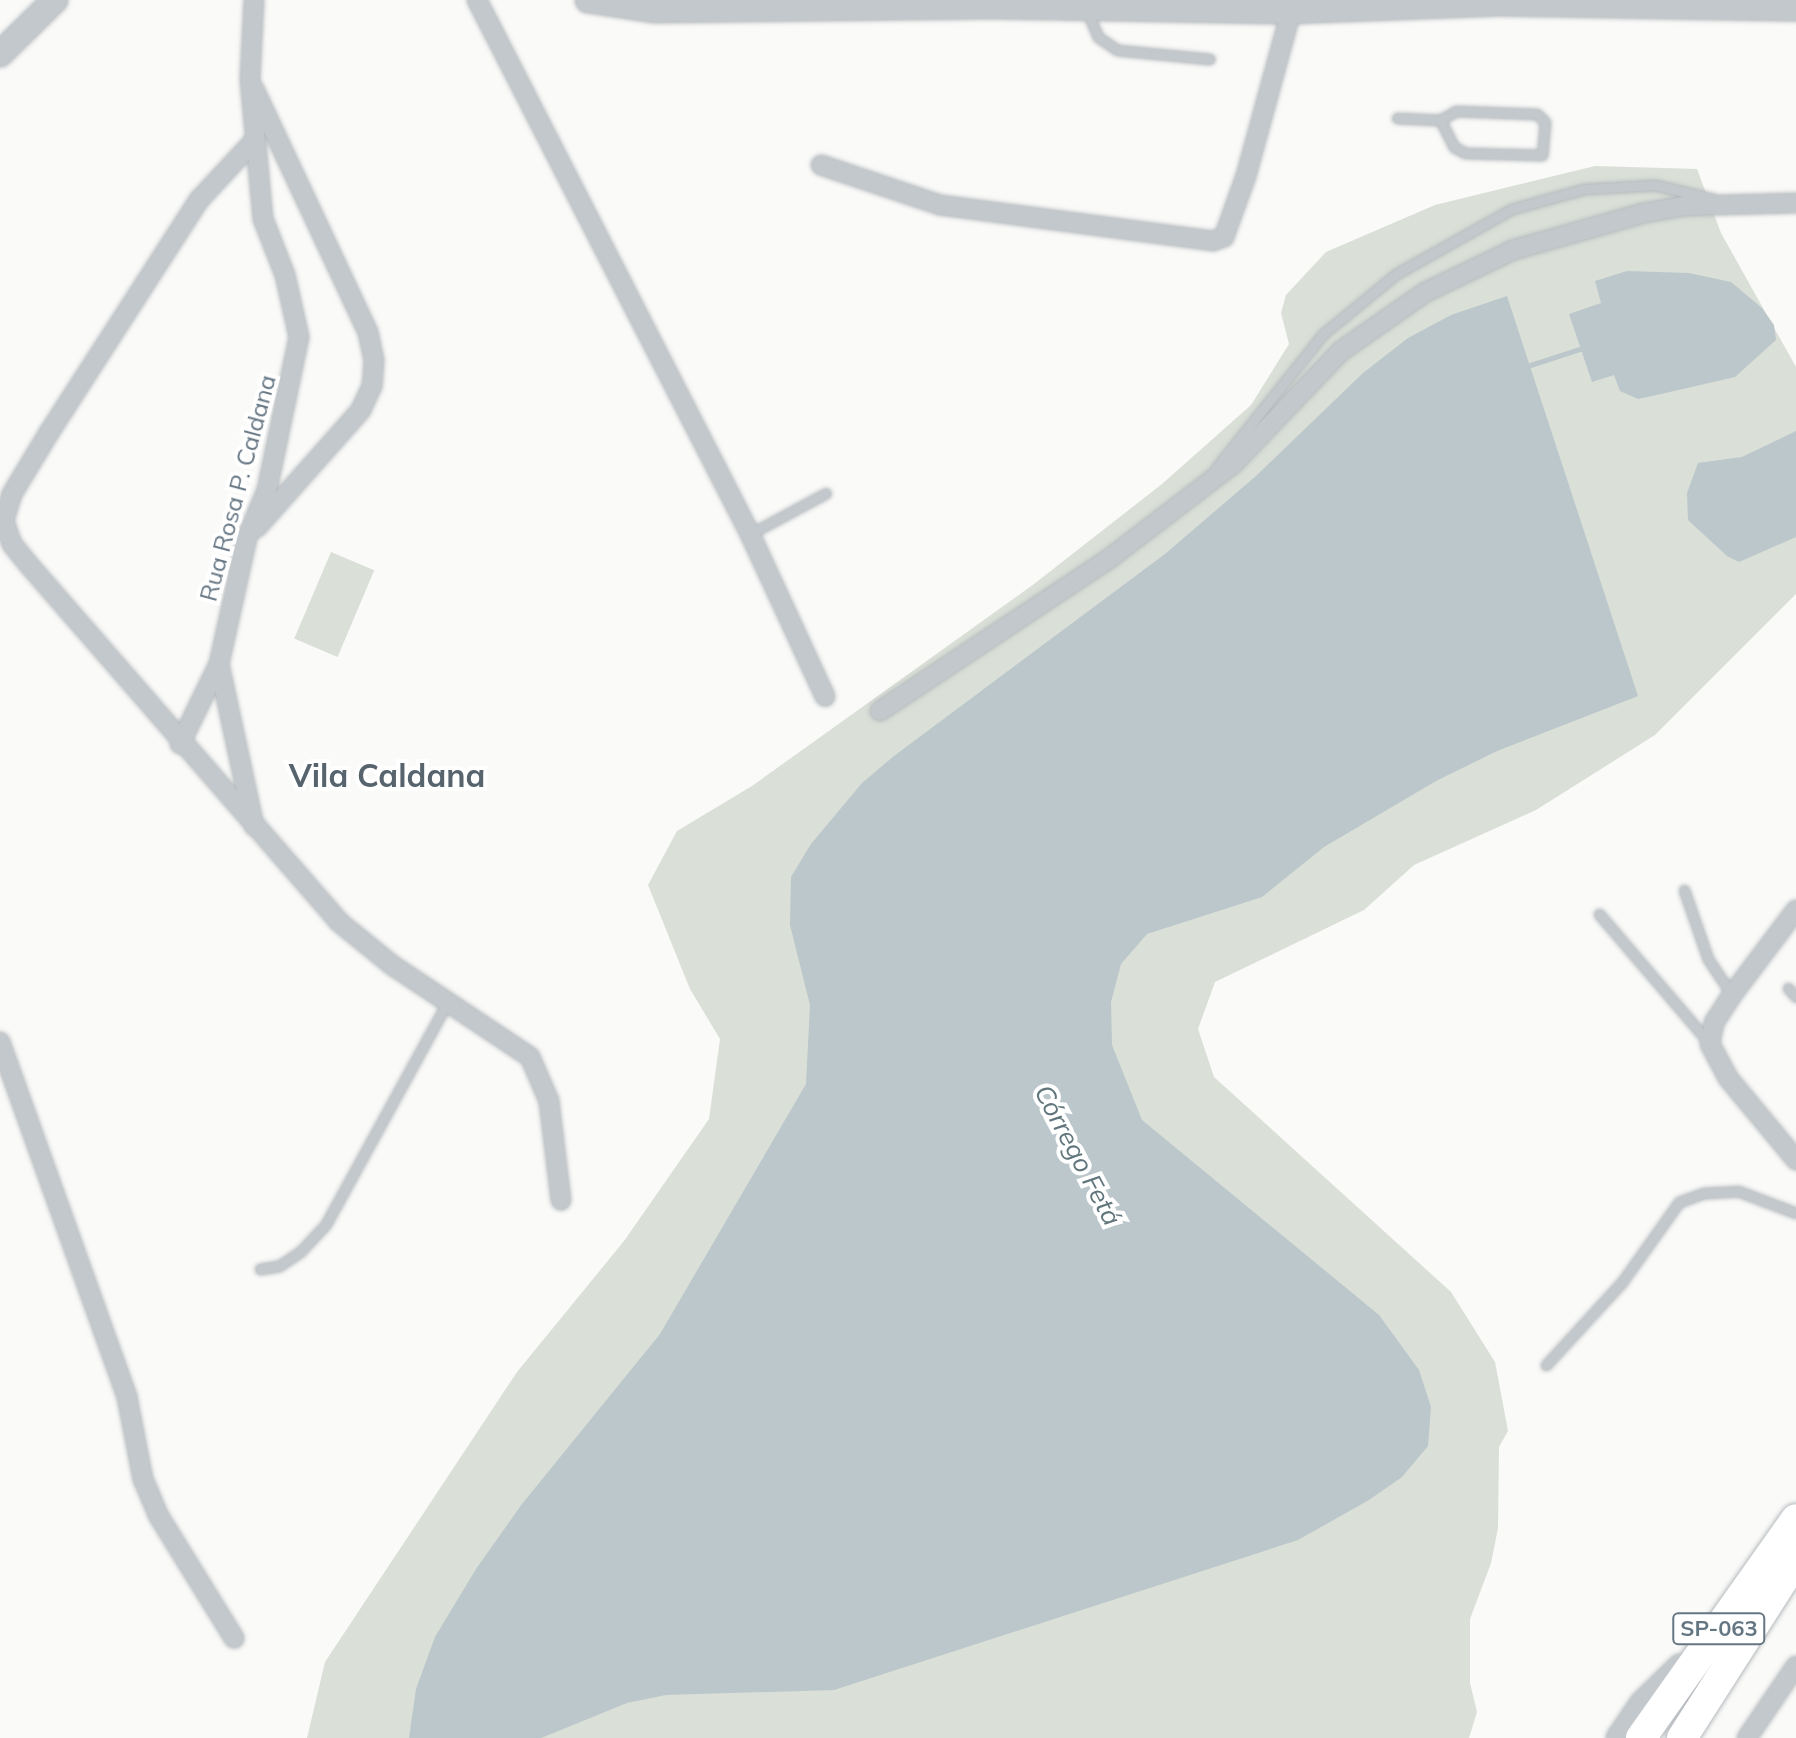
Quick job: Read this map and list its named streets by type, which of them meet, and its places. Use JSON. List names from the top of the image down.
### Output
{
  "streets": {
    "main road": ["SP-063"],
    "street": ["Rua Rosa P. Caldana"]
  },
  "districts": ["Vila Caldana"],
  "water": ["Córrego Fetá"]
}
